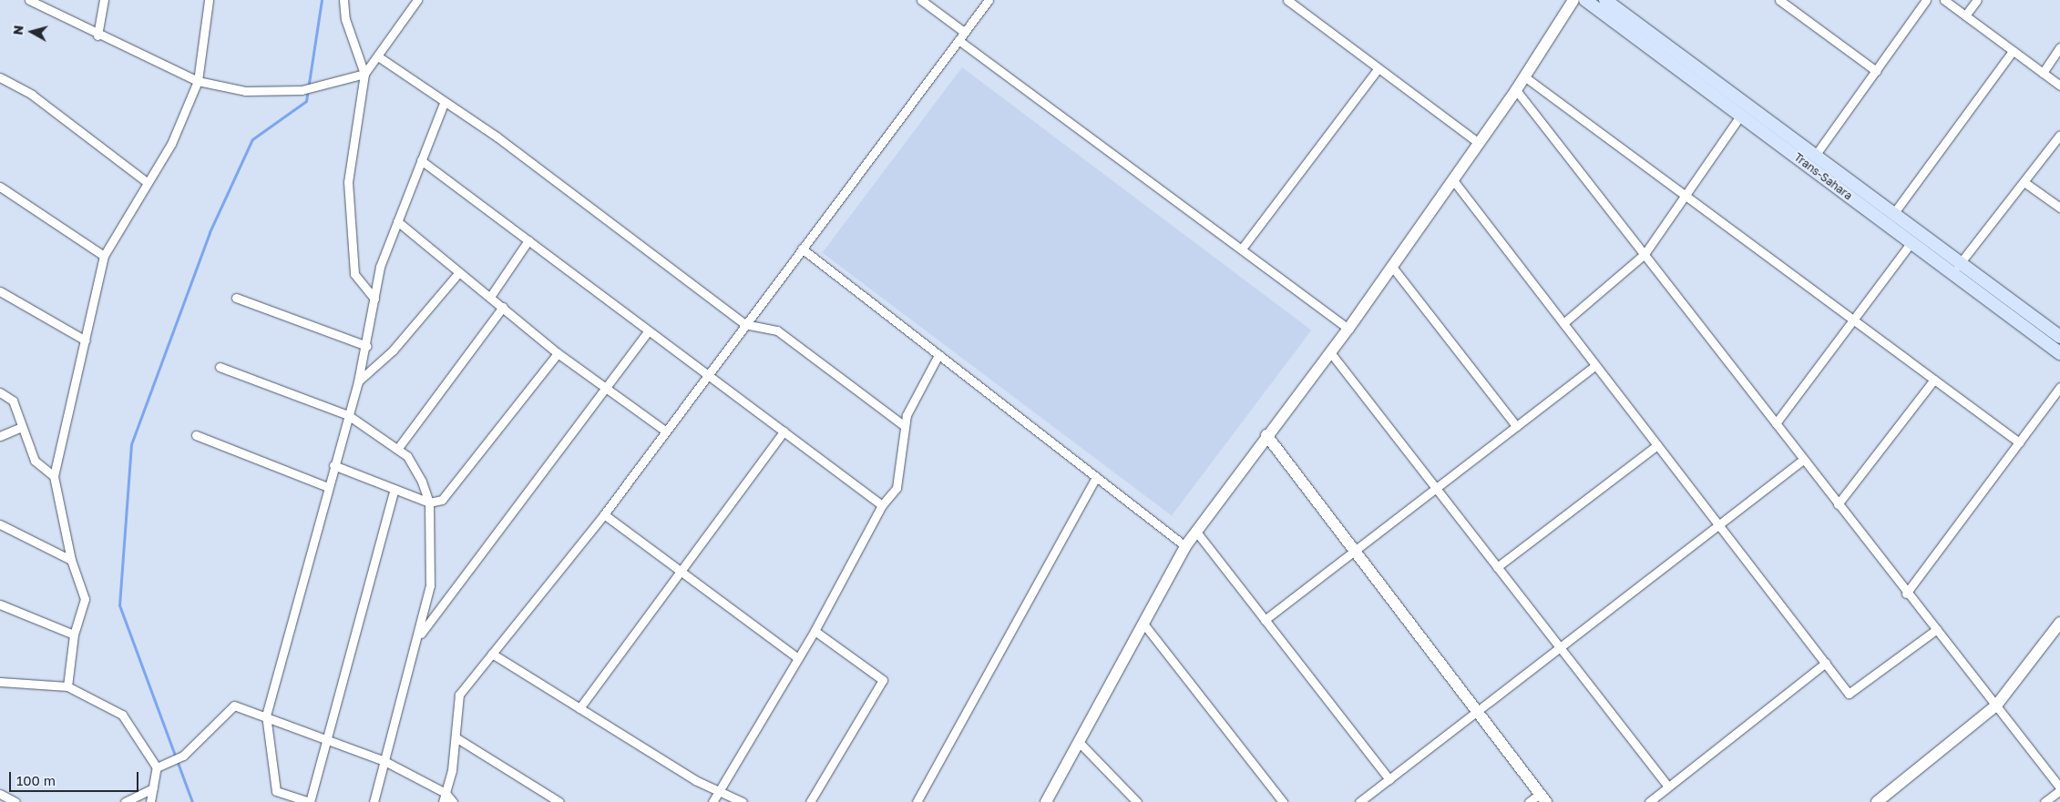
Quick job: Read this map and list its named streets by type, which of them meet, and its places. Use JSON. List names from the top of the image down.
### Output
{
  "streets": {
    "main road": ["Trans-Sahara"]
  },
  "scale_bar": "100 m",
  "north": "left"
}
